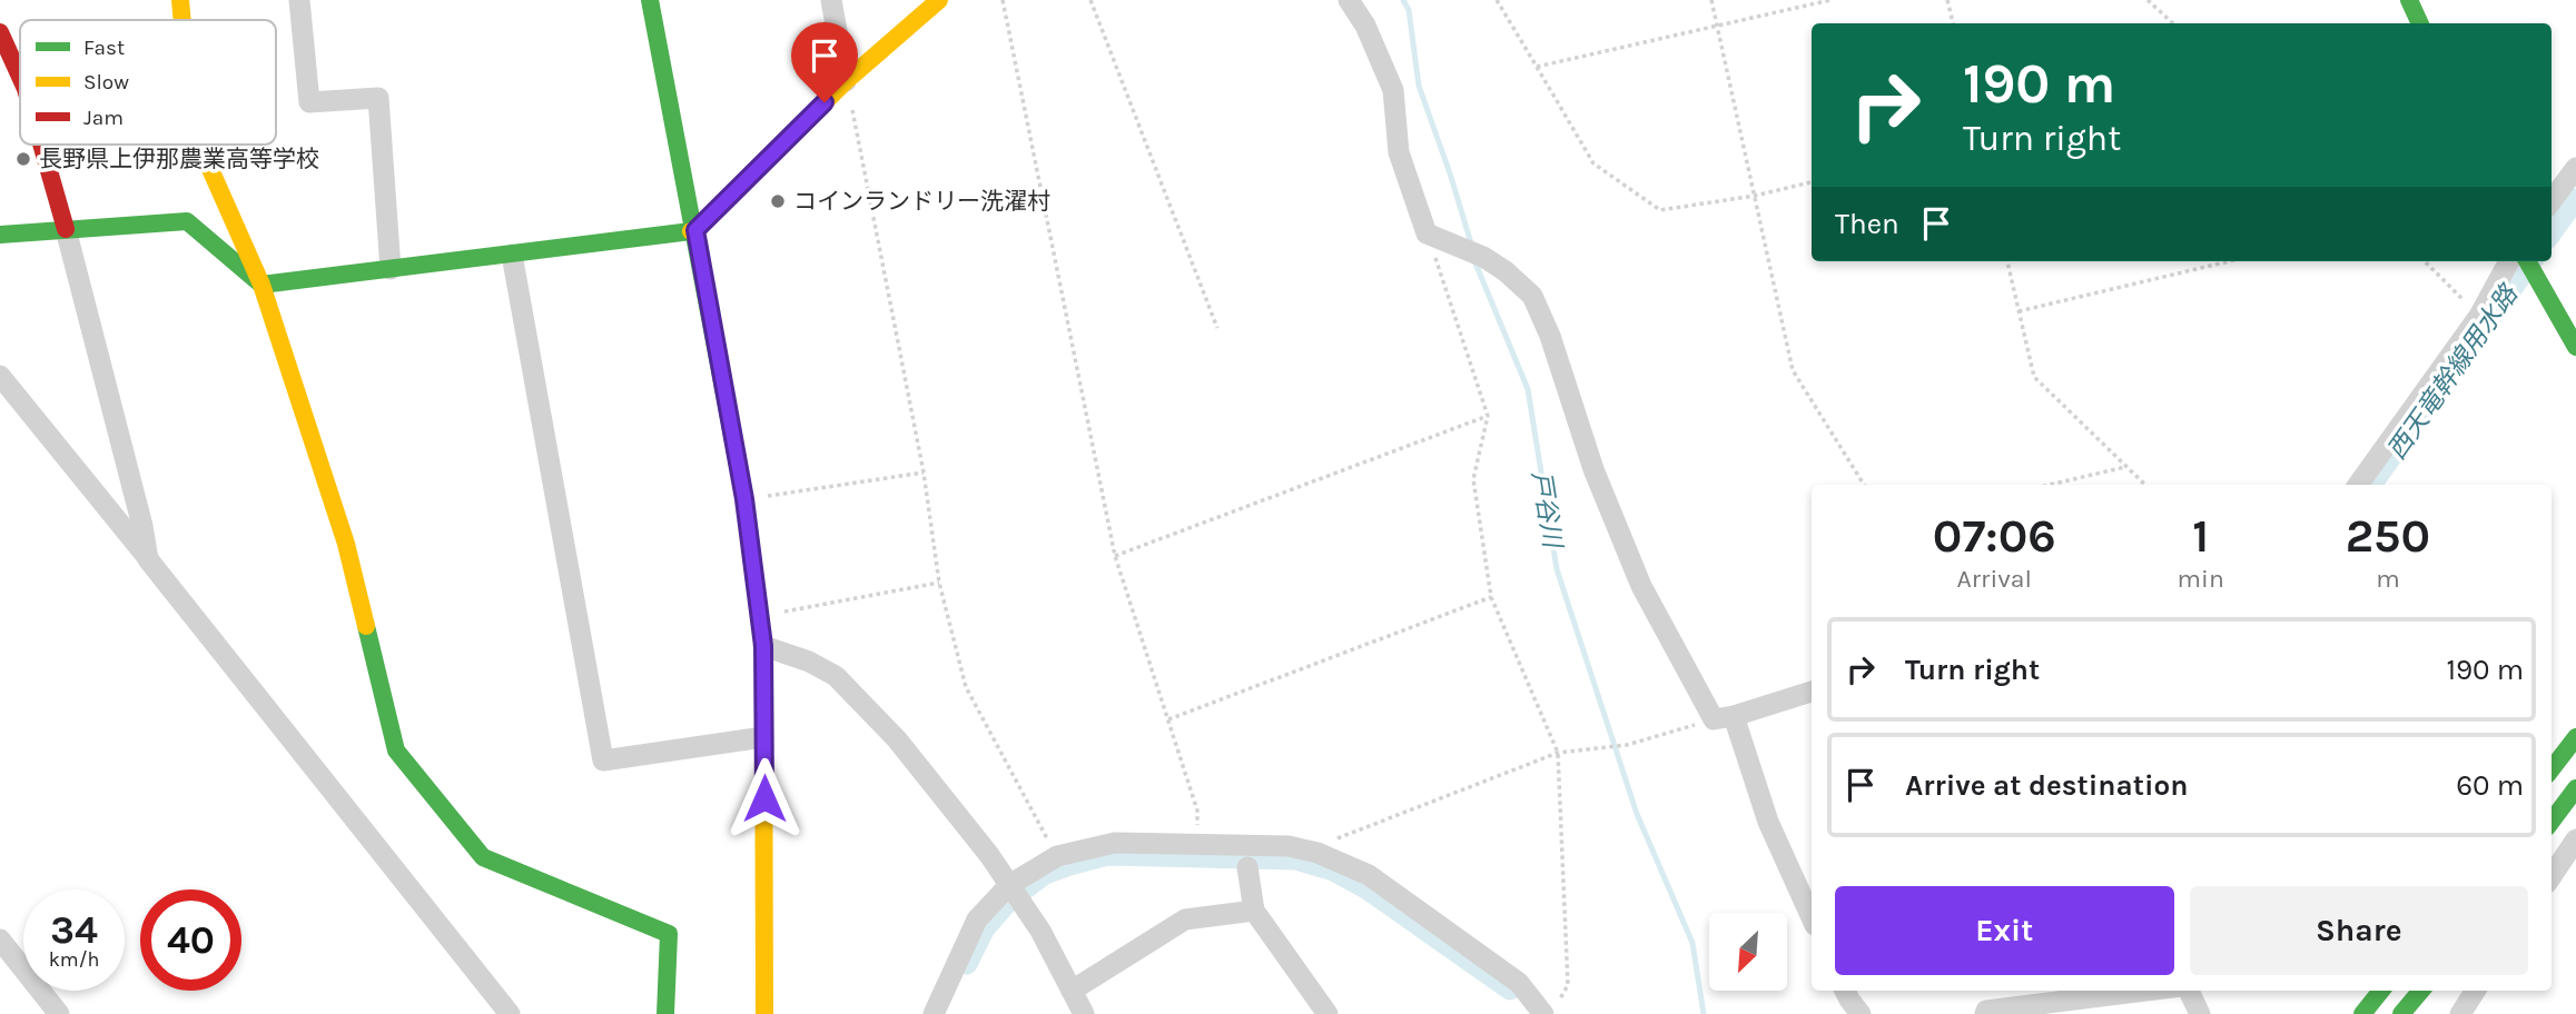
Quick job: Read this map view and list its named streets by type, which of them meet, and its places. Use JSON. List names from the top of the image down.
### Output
{
  "water": ["西天竜幹線用水路", "戸谷川"],
  "places": ["長野県上伊那農業高等学校", "コインランドリー洗濯村"],
  "legend": ["Fast", "Slow", "Jam"],
  "north": "bottom left",
  "page": {
    "turn": ["190 m", "Turn right"],
    "then": "Then",
    "eta": [
      "07:06",
      "Arrival",
      "1",
      "min",
      "250",
      "m"
    ],
    "list": [
      {
        "name": "Turn right",
        "value": "190 m"
      },
      {
        "name": "Arrive at destination",
        "value": "60 m"
      }
    ],
    "buttons": ["Exit", "Share"],
    "speed": "34 km/h",
    "limit": "40"
  }
}
